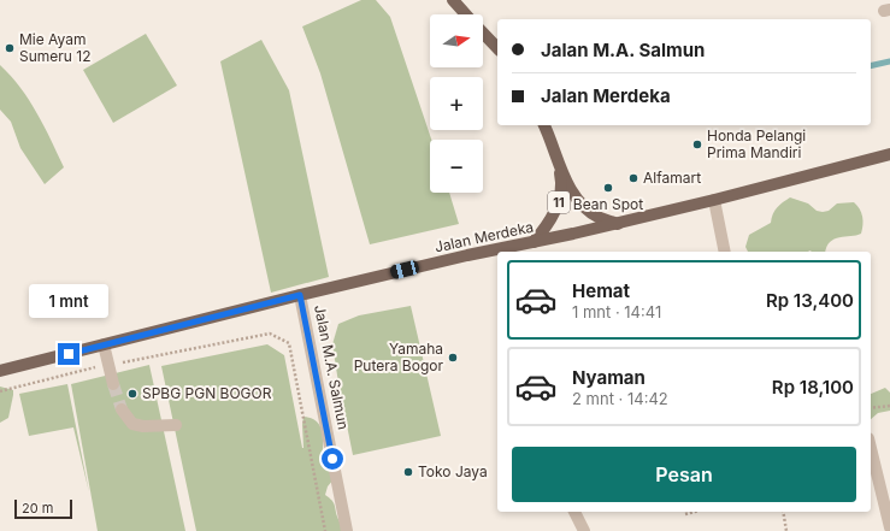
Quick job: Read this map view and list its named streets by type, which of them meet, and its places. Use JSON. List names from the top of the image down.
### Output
{
  "streets": {
    "main road": ["11", "Jalan Merdeka"],
    "street": ["Jalan M.A. Salmun"]
  },
  "crossings": [
    ["11", "Jalan Merdeka"],
    ["Jalan Merdeka", "Jalan M.A. Salmun"]
  ],
  "places": [
    "Mie Ayam Sumeru 12",
    "Honda Pelangi Prima Mandiri",
    "Alfamart",
    "Bean Spot",
    "Yamaha Putera Bogor",
    "SPBG PGN BOGOR",
    "Toko Jaya"
  ],
  "scale_bar": "20 m",
  "north": "right",
  "page": {
    "map_buttons": ["+", "−"],
    "banner": ["Jalan M.A. Salmun", "Jalan Merdeka"],
    "list": [
      {
        "name": "Hemat",
        "note": "1 mnt · 14:41",
        "value": "Rp 13,400"
      },
      {
        "name": "Nyaman",
        "note": "2 mnt · 14:42",
        "value": "Rp 18,100"
      }
    ],
    "bubble": "1 mnt",
    "buttons": "Pesan",
    "scale": "20 m"
  }
}
